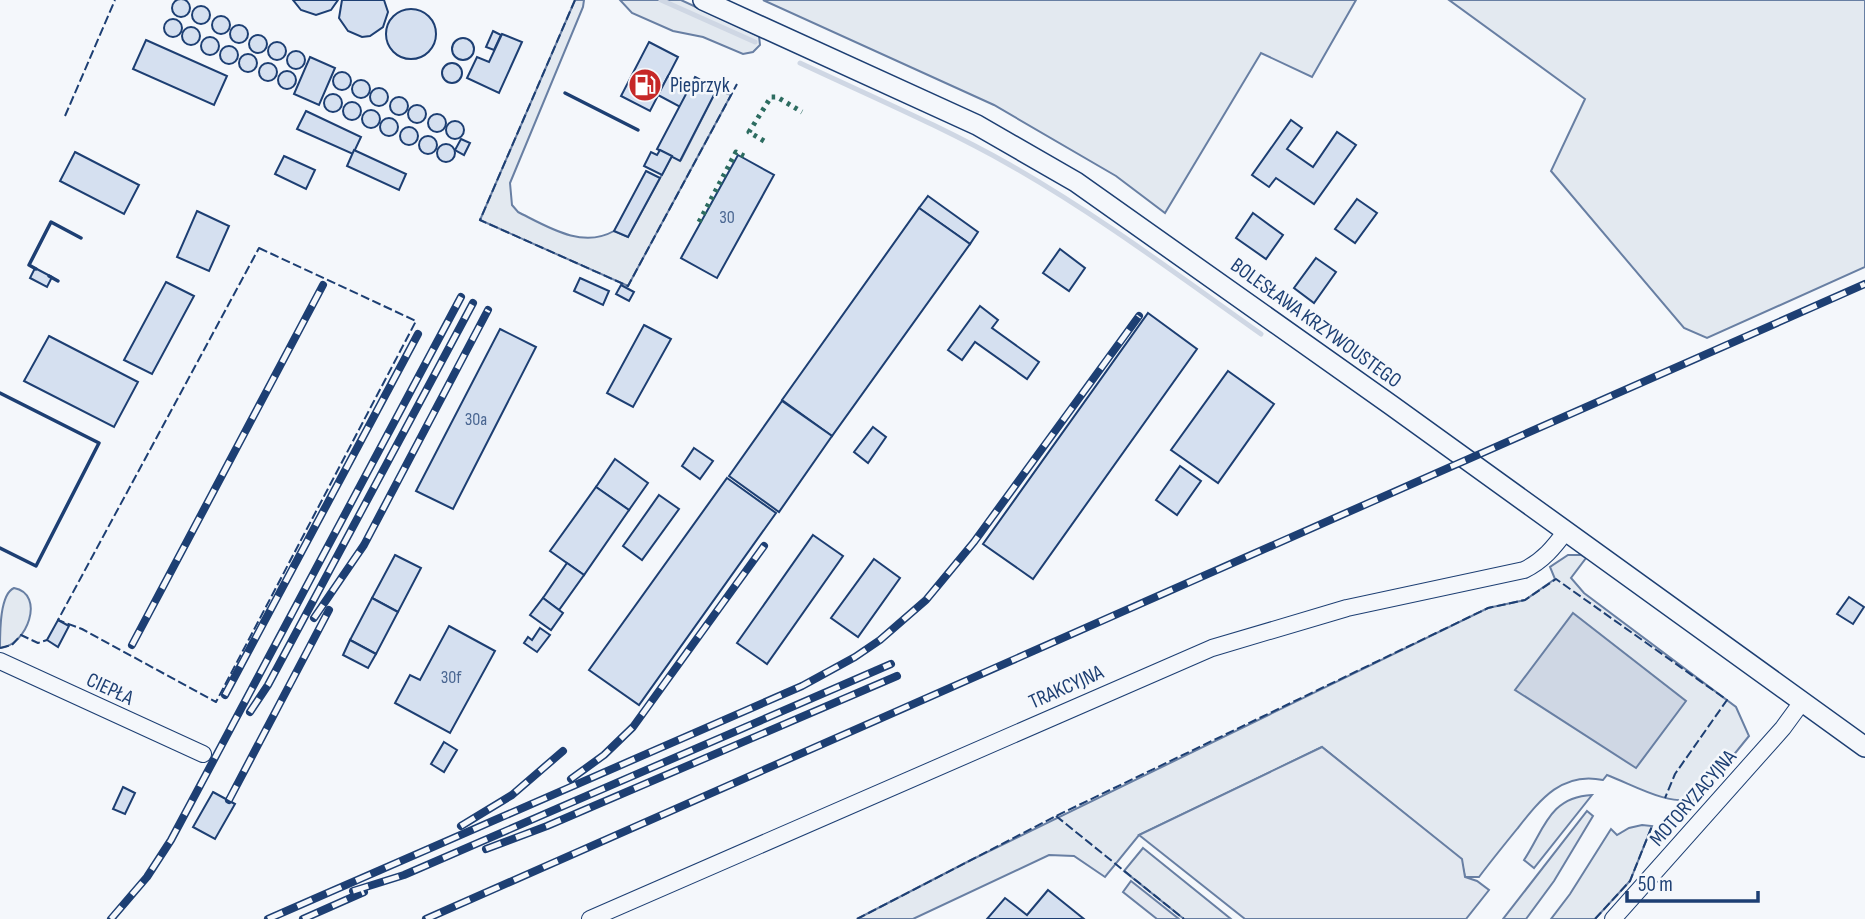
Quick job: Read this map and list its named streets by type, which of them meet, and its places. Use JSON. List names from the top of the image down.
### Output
{
  "streets": {
    "street": [
      "BOLESŁAWA KRZYWOUSTEGO",
      "TRAKCYJNA",
      "CIEPŁA",
      "MOTORYZACYJNA"
    ]
  },
  "crossings": [
    ["BOLESŁAWA KRZYWOUSTEGO", "TRAKCYJNA"],
    ["BOLESŁAWA KRZYWOUSTEGO", "MOTORYZACYJNA"]
  ],
  "places": {
    "fuel station": ["Pieprzyk"]
  },
  "house_numbers": ["30", "30a", "30f"],
  "scale_bar": "50 m"
}
